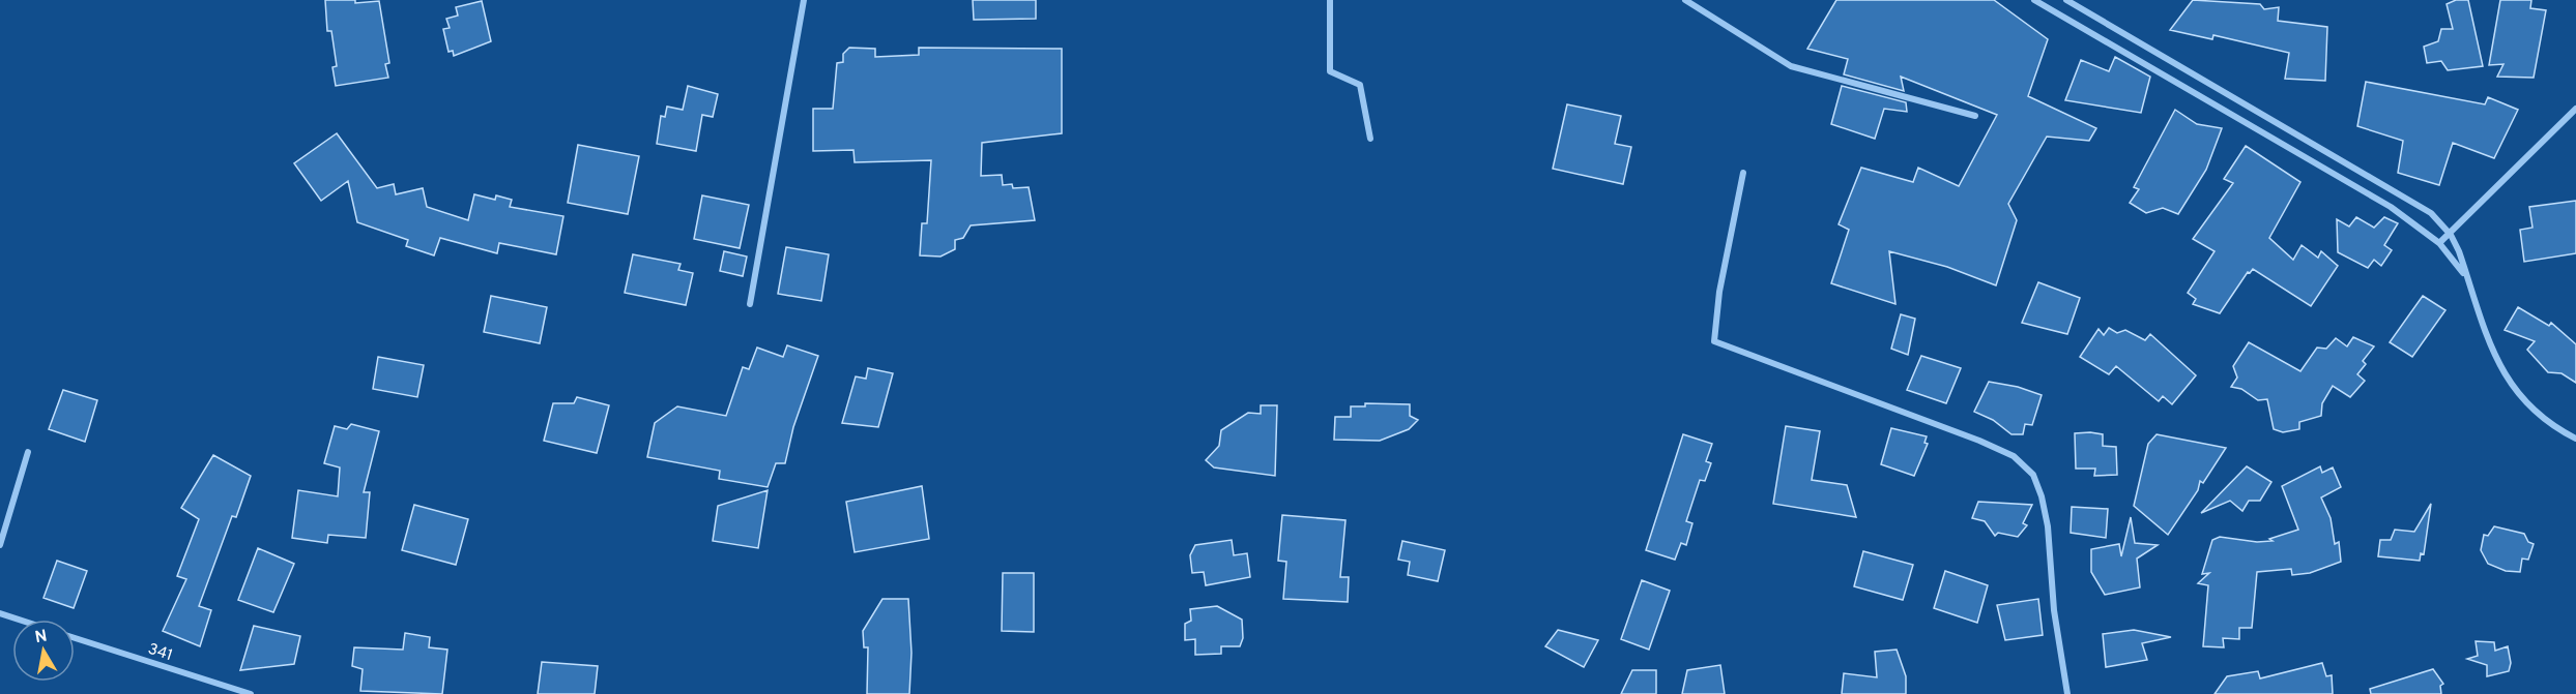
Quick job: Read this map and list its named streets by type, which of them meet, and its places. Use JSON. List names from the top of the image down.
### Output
{
  "streets": {
    "street": ["341"]
  },
  "north": "top"
}
